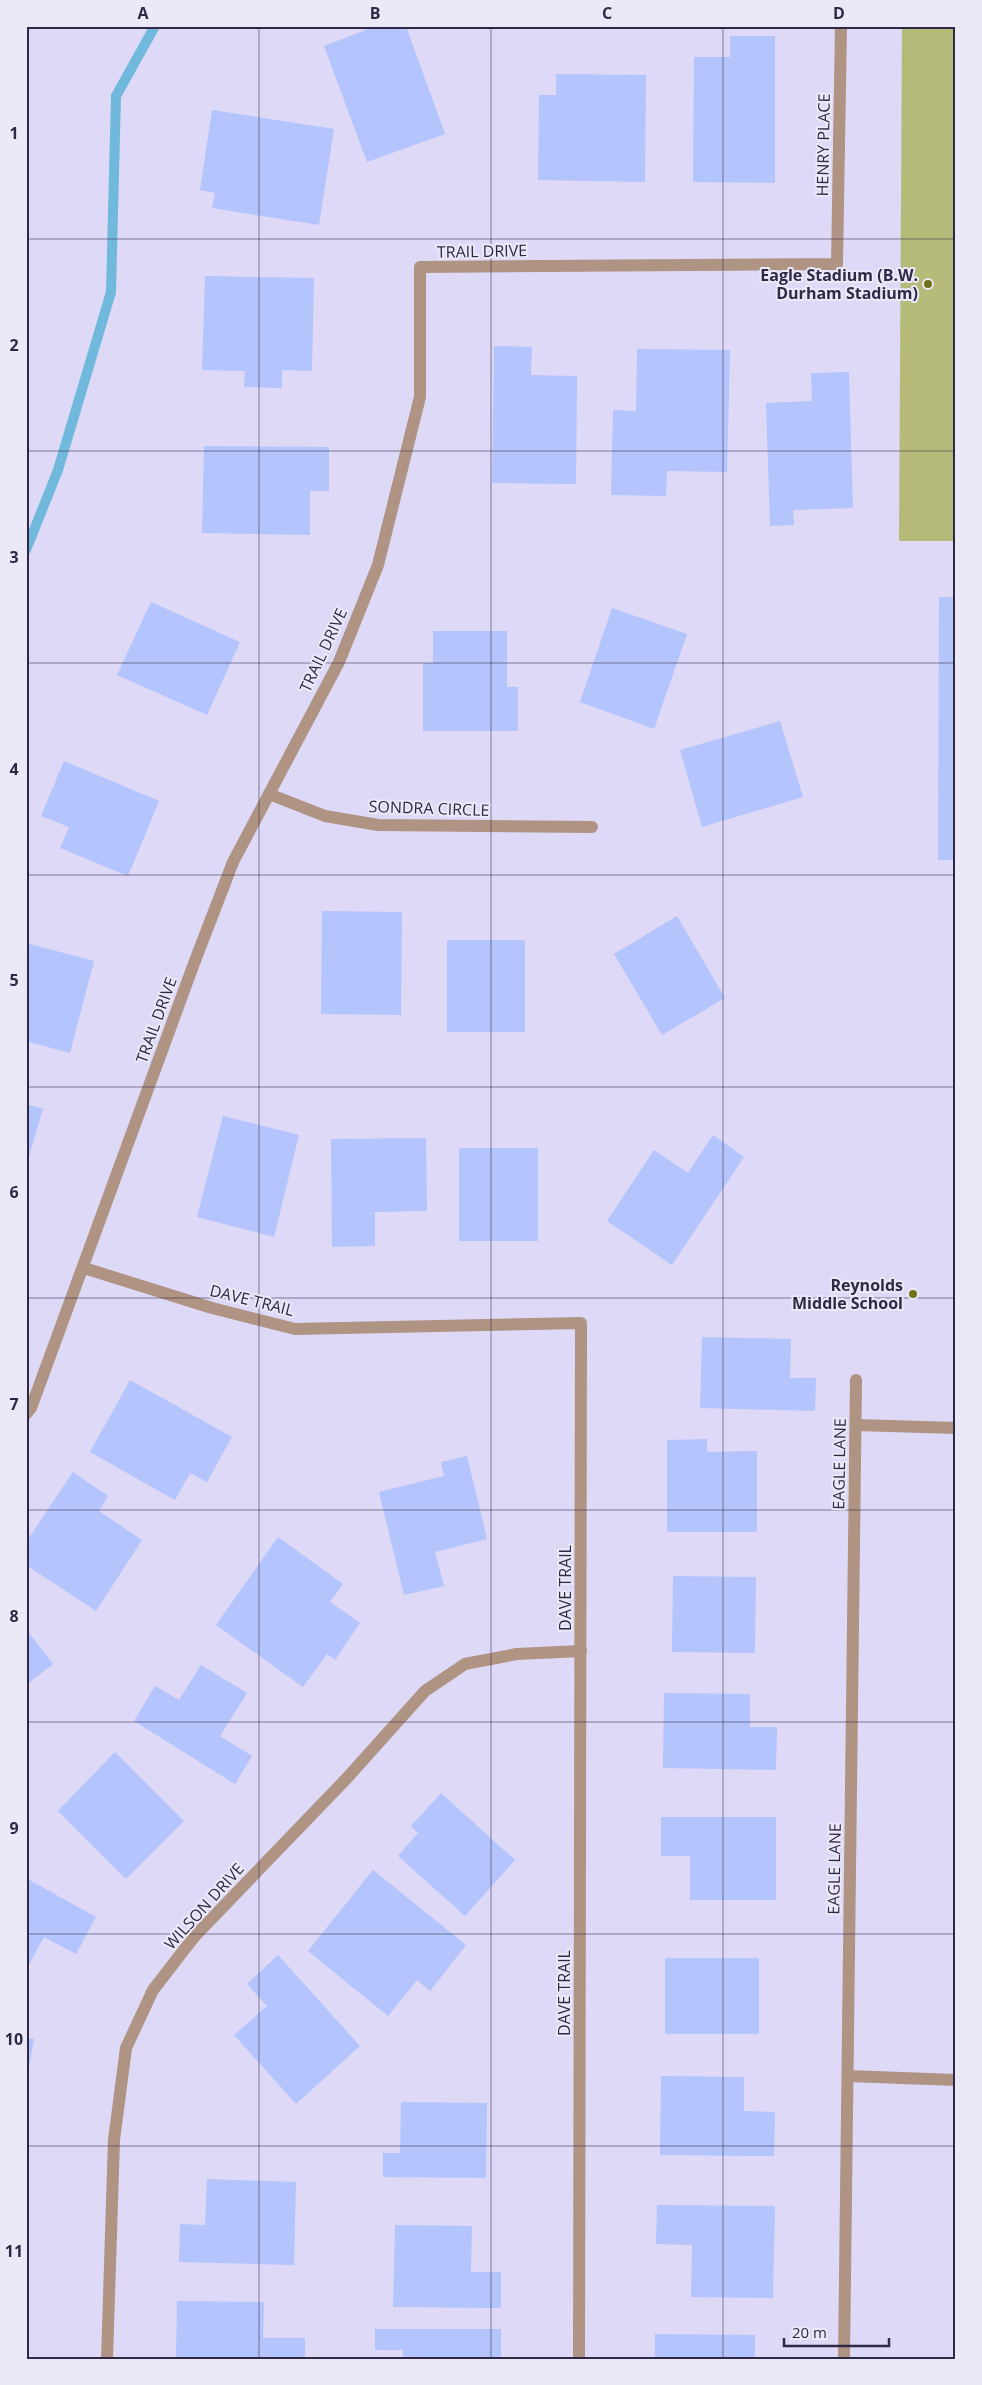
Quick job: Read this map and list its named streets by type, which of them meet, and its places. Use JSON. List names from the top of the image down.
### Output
{
  "streets": {
    "street": [
      "HENRY PLACE",
      "TRAIL DRIVE",
      "SONDRA CIRCLE",
      "DAVE TRAIL",
      "EAGLE LANE",
      "WILSON DRIVE"
    ]
  },
  "crossings": [
    ["HENRY PLACE", "TRAIL DRIVE"],
    ["TRAIL DRIVE", "SONDRA CIRCLE"],
    ["TRAIL DRIVE", "DAVE TRAIL"],
    ["DAVE TRAIL", "WILSON DRIVE"]
  ],
  "places": ["Eagle Stadium (B.W. Durham Stadium)", "Reynolds Middle School"],
  "scale_bar": "20 m",
  "grid": {
    "columns": [
      "A",
      "B",
      "C",
      "D"
    ],
    "rows": [
      "1",
      "2",
      "3",
      "4",
      "5",
      "6",
      "7",
      "8",
      "9",
      "10",
      "11"
    ]
  }
}
